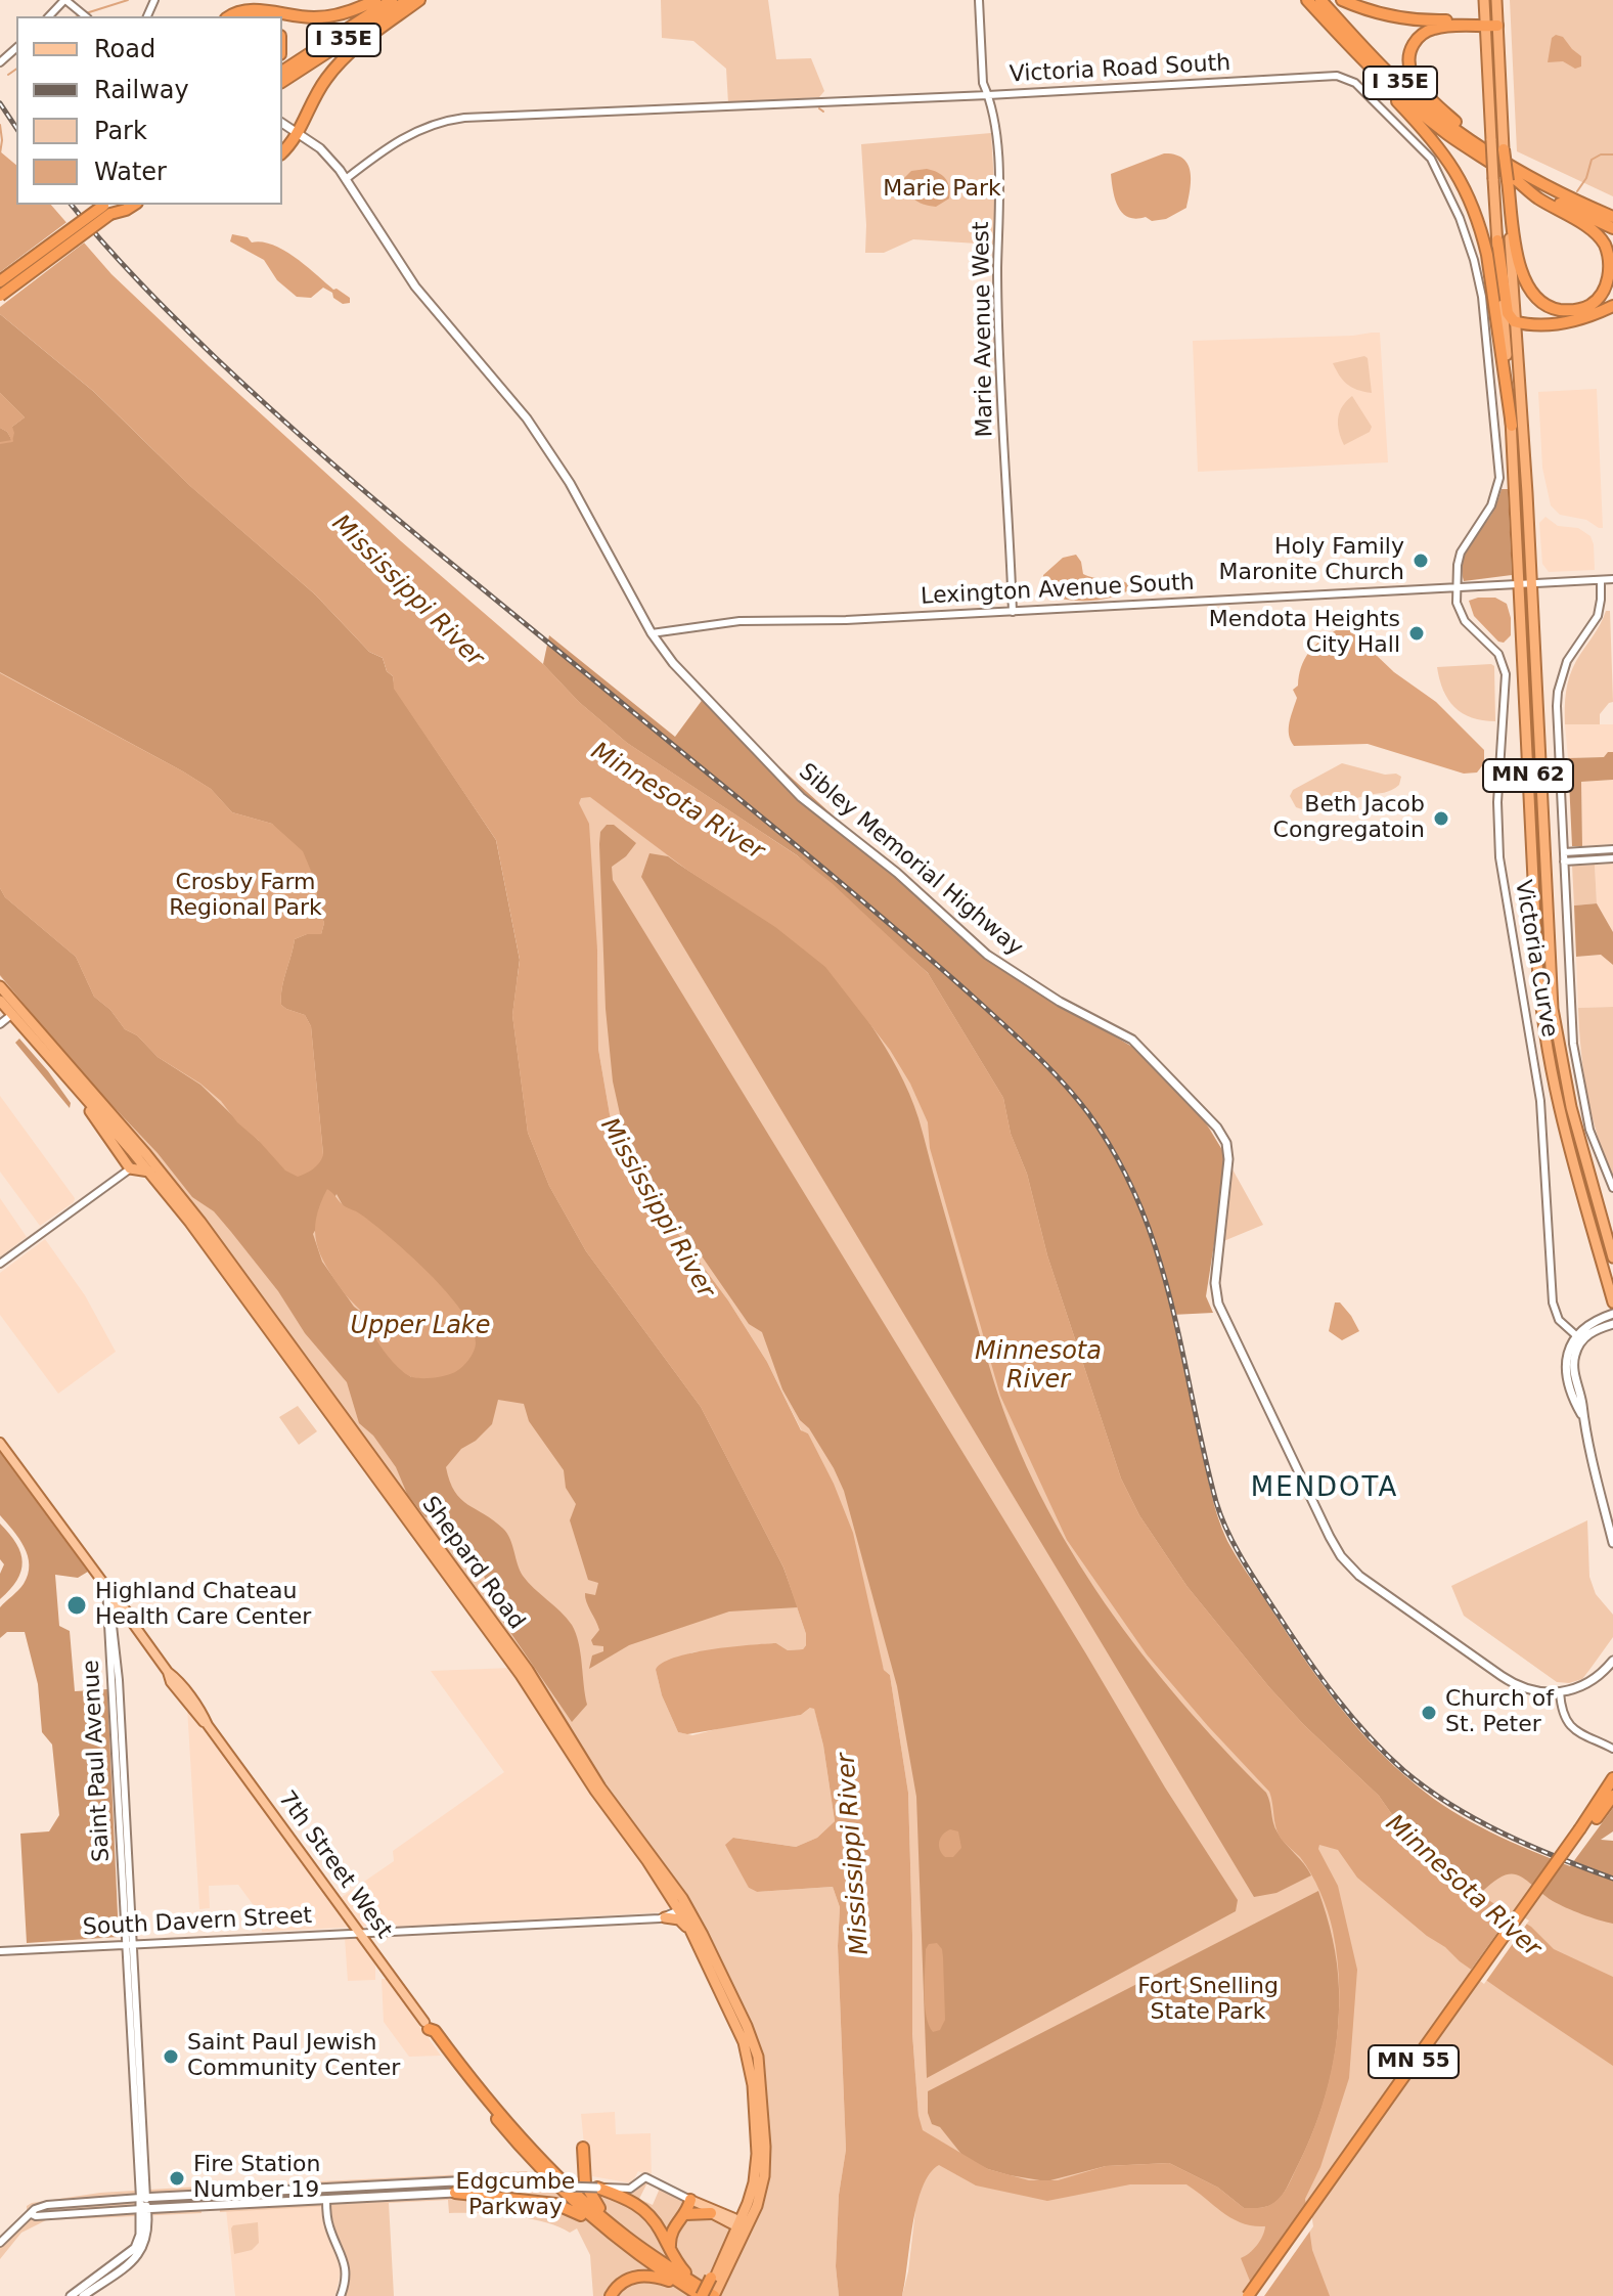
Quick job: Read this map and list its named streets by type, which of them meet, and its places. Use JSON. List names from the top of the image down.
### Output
{
  "streets": {
    "highway": [
      "I 35E",
      "MN 62",
      "Shepard Road",
      "MN 55"
    ],
    "main road": ["Sibley Memorial Highway", "Saint Paul Avenue", "7th Street West"],
    "street": [
      "Victoria Road South",
      "Marie Avenue West",
      "Lexington Avenue South",
      "Victoria Curve",
      "South Davern Street"
    ]
  },
  "crossings": [
    ["Victoria Road South", "Marie Avenue West"],
    ["Victoria Road South", "Lexington Avenue South"],
    ["Victoria Road South", "Sibley Memorial Highway"],
    ["Victoria Road South", "Victoria Curve"],
    ["Marie Avenue West", "Lexington Avenue South"],
    ["Lexington Avenue South", "MN 62"],
    ["Lexington Avenue South", "Sibley Memorial Highway"],
    ["Lexington Avenue South", "Victoria Curve"],
    ["Shepard Road", "South Davern Street"],
    ["Saint Paul Avenue", "7th Street West"],
    ["Saint Paul Avenue", "South Davern Street"],
    ["7th Street West", "South Davern Street"]
  ],
  "districts": ["MENDOTA"],
  "water": ["Mississippi River", "Minnesota River", "Upper Lake"],
  "parks": [
    "Marie Park",
    "Crosby Farm Regional Park",
    "Fort Snelling State Park",
    "Edgcumbe Parkway"
  ],
  "places": [
    "Holy Family Maronite Church",
    "Mendota Heights City Hall",
    "Beth Jacob Congregatoin",
    "Highland Chateau Health Care Center",
    "Church of St. Peter",
    "Saint Paul Jewish Community Center",
    "Fire Station Number 19"
  ],
  "legend": [
    "Road",
    "Railway",
    "Park",
    "Water"
  ]
}
